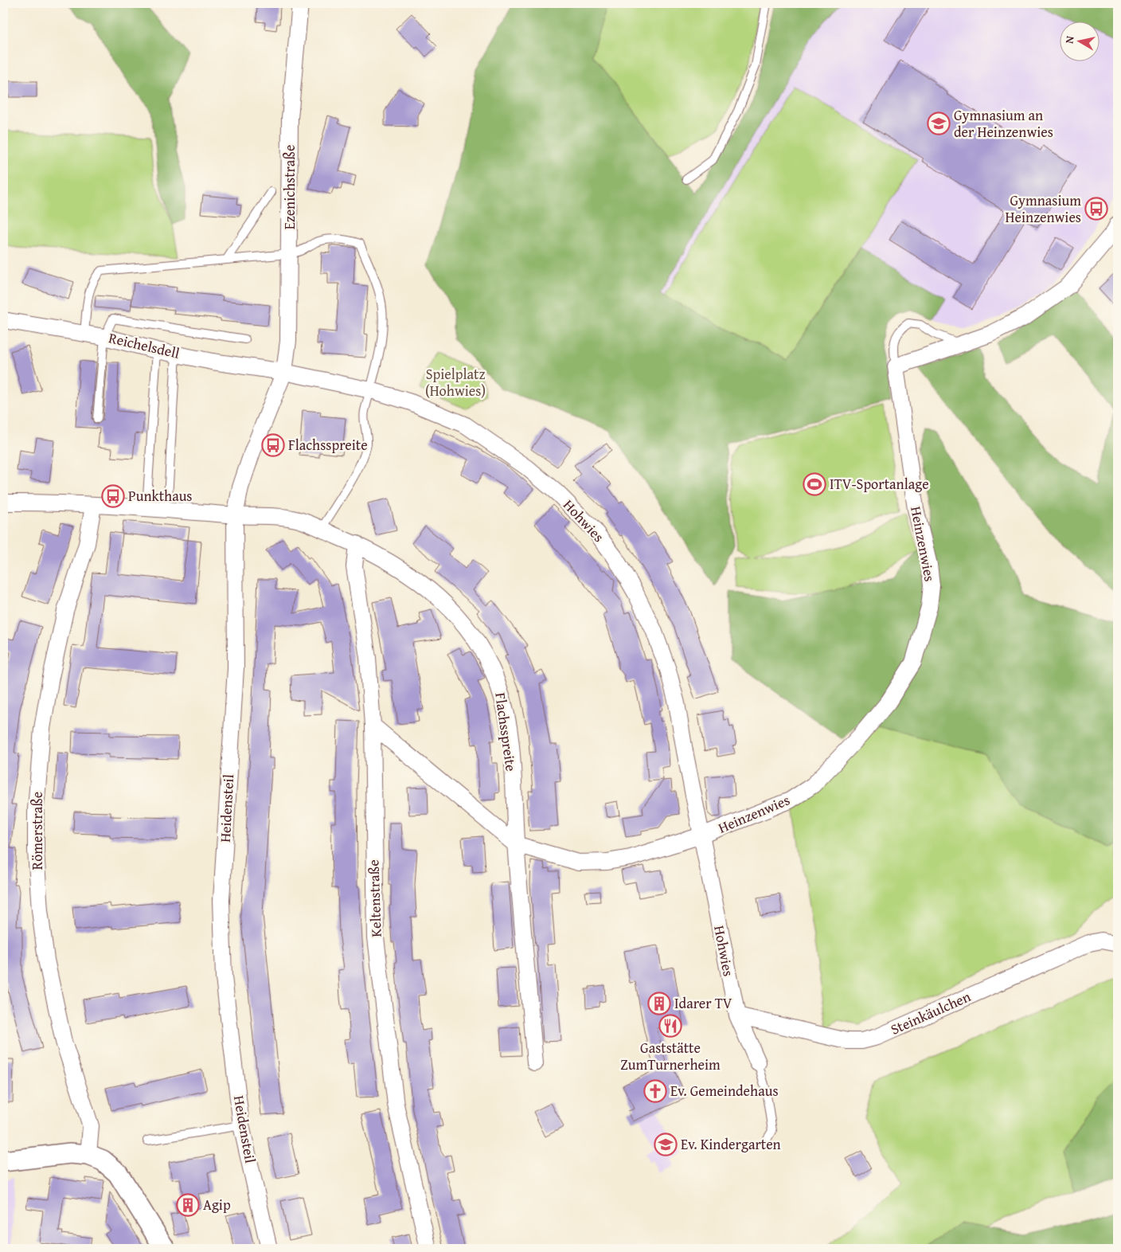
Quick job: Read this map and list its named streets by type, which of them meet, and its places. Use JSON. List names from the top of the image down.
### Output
{
  "streets": {
    "street": [
      "Ezenichstraße",
      "Reichelsdell",
      "Hohwies",
      "Heinzenwies",
      "Flachsspreite",
      "Heidensteil",
      "Römerstraße",
      "Keltenstraße",
      "Steinkäulchen"
    ]
  },
  "crossings": [
    ["Ezenichstraße", "Reichelsdell"],
    ["Ezenichstraße", "Hohwies"],
    ["Ezenichstraße", "Heidensteil"],
    ["Reichelsdell", "Hohwies"],
    ["Reichelsdell", "Heidensteil"],
    ["Hohwies", "Heinzenwies"],
    ["Hohwies", "Heidensteil"],
    ["Hohwies", "Steinkäulchen"],
    ["Flachsspreite", "Heidensteil"],
    ["Flachsspreite", "Römerstraße"],
    ["Flachsspreite", "Keltenstraße"]
  ],
  "parks": ["Spielplatz (Hohwies)"],
  "places": {
    "school or university": ["Gymnasium an der Heinzenwies", "Ev. Kindergarten"],
    "bus stop": ["Gymnasium Heinzenwies", "Flachsspreite", "Punkthaus"],
    "sports": ["ITV-Sportanlage"],
    "building": ["Idarer TV", "Agip"],
    "restaurant": ["Gaststätte ZumTurnerheim"],
    "church": ["Ev. Gemeindehaus"]
  },
  "north": "left"
}
